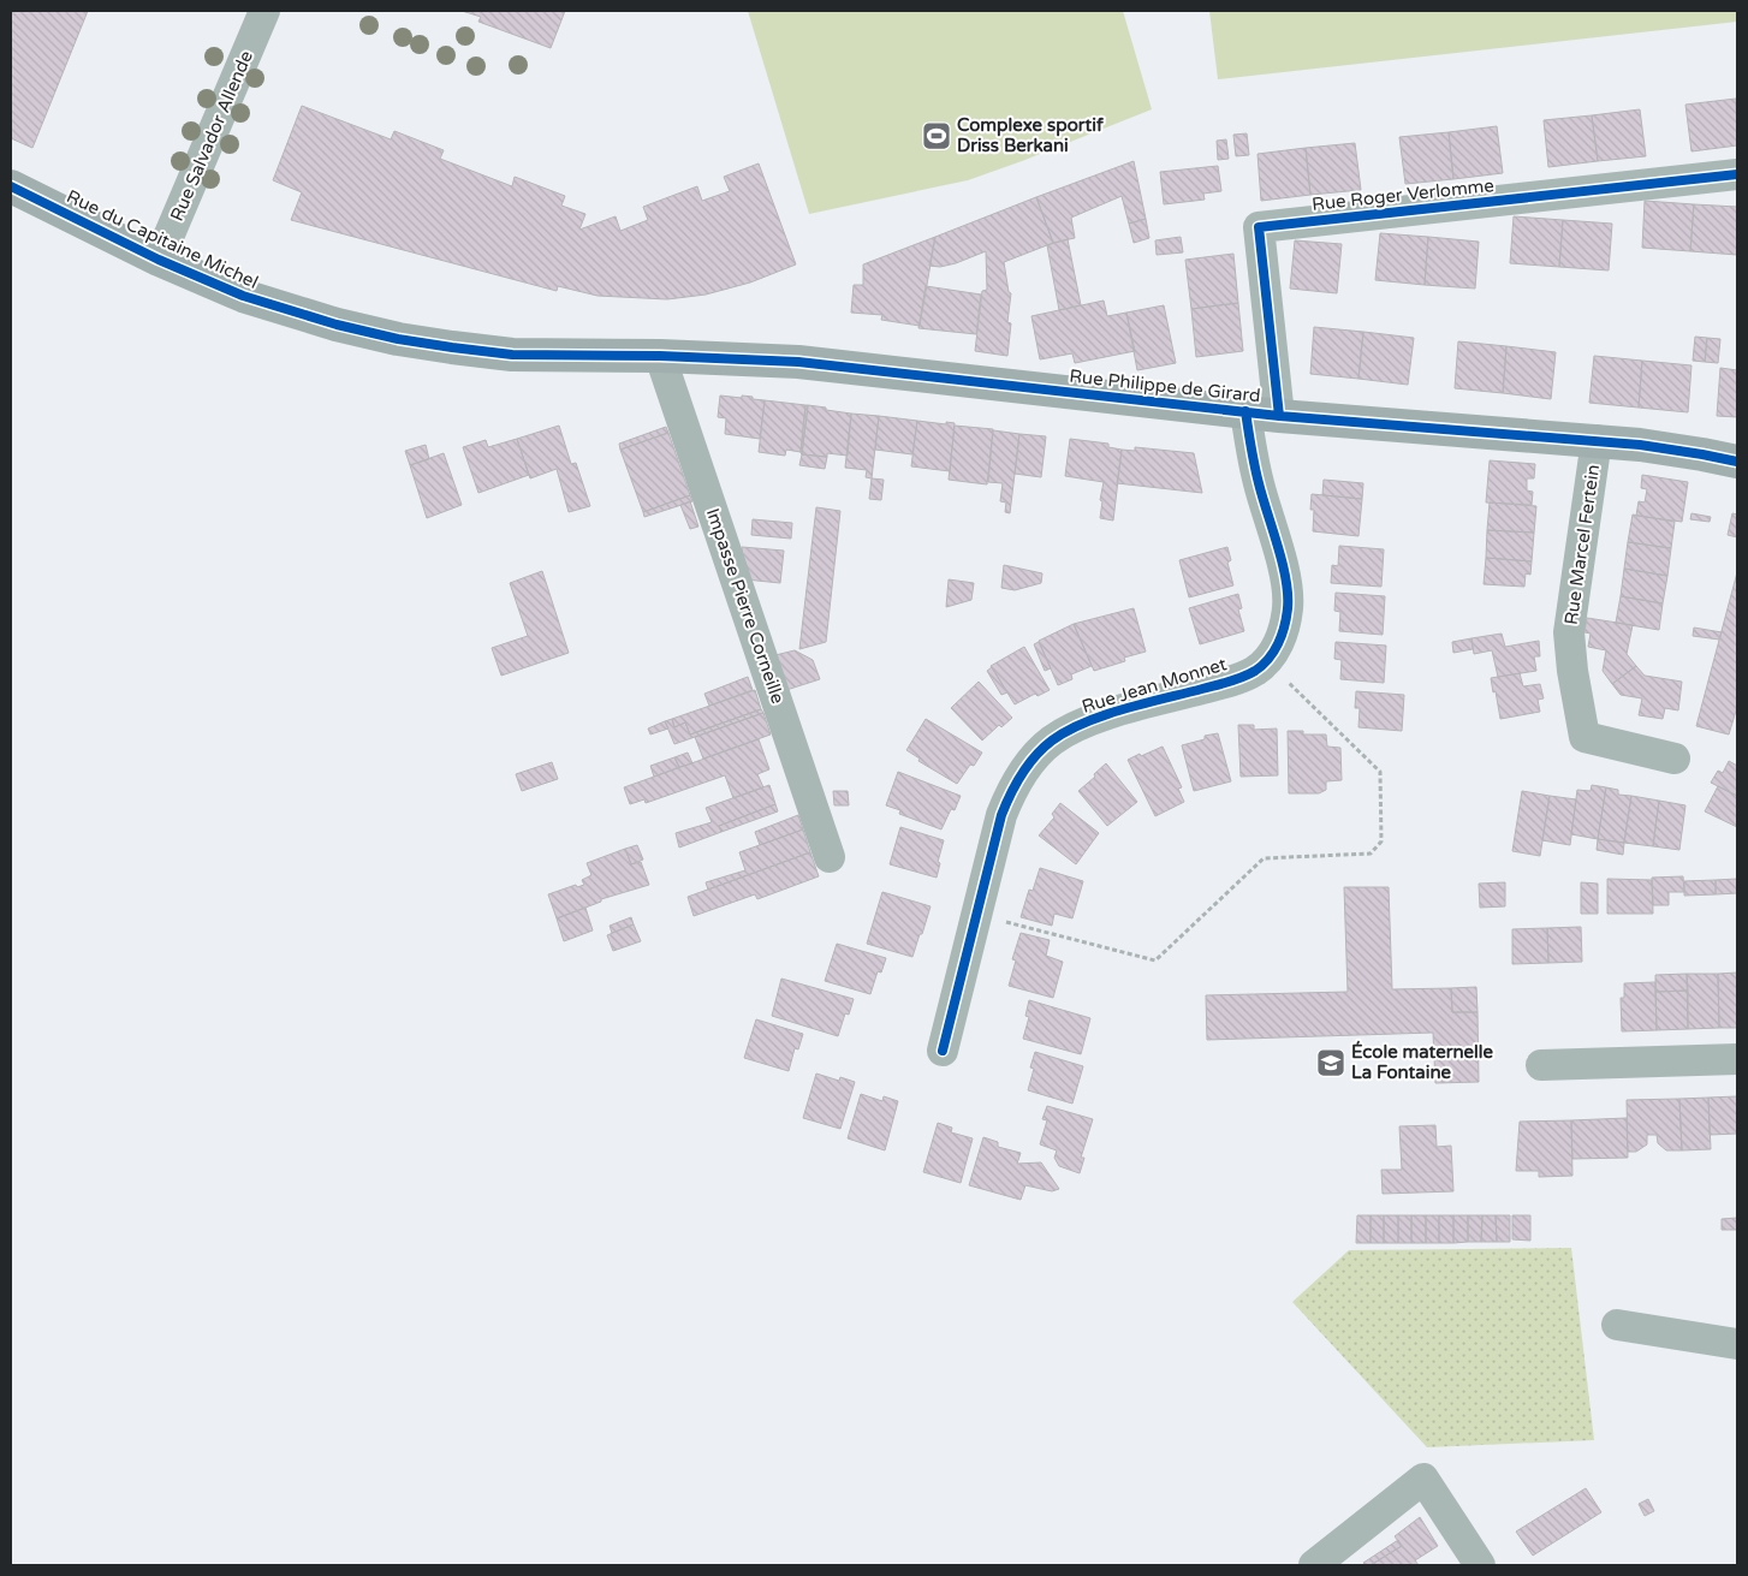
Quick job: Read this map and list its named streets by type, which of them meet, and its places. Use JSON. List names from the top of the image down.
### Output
{
  "streets": {
    "main road": ["Rue du Capitaine Michel", "Rue Philippe de Girard"],
    "street": [
      "Rue Salvador Allende",
      "Rue Roger Verlomme",
      "Rue Marcel Fertein",
      "Impasse Pierre Corneille",
      "Rue Jean Monnet"
    ]
  },
  "crossings": [
    ["Rue Salvador Allende", "Rue du Capitaine Michel"],
    ["Rue Roger Verlomme", "Rue Philippe de Girard"],
    ["Rue du Capitaine Michel", "Rue Philippe de Girard"],
    ["Rue du Capitaine Michel", "Impasse Pierre Corneille"],
    ["Rue Philippe de Girard", "Rue Marcel Fertein"],
    ["Rue Philippe de Girard", "Impasse Pierre Corneille"],
    ["Rue Philippe de Girard", "Rue Jean Monnet"]
  ],
  "places": {
    "sports": ["Complexe sportif Driss Berkani"],
    "school or university": ["École maternelle La Fontaine"]
  }
}
